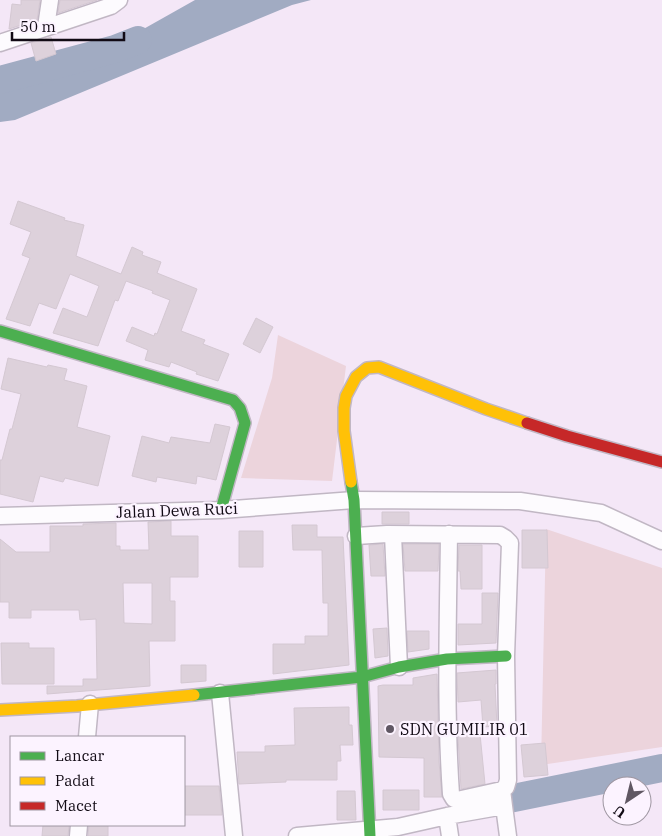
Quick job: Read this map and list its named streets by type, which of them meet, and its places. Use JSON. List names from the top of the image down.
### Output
{
  "streets": {
    "street": ["Jalan Dewa Ruci"]
  },
  "places": ["SDN GUMILIR 01"],
  "legend": ["Lancar", "Padat", "Macet"],
  "scale_bar": "50 m",
  "north": "bottom left"
}
